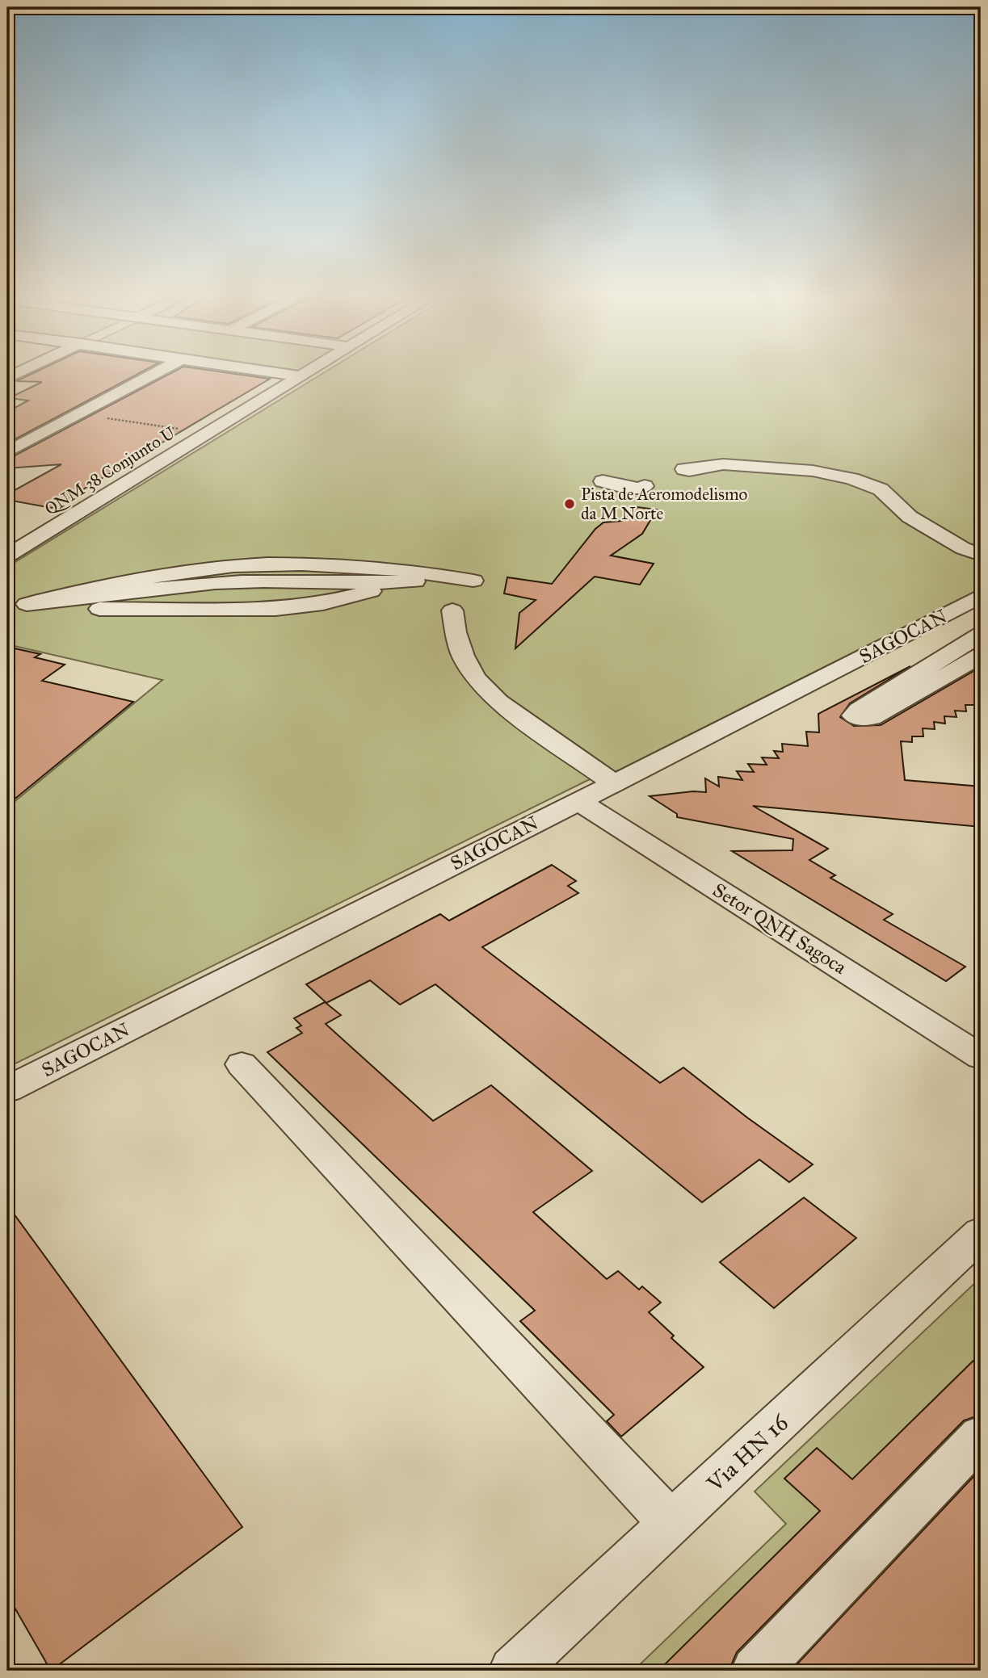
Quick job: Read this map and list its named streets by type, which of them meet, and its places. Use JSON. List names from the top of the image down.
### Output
{
  "streets": {
    "street": [
      "QNM 38 Conjunto U",
      "SAGOCAN",
      "Setor QNH Sagoca",
      "Via HN 16"
    ]
  },
  "crossings": [
    ["SAGOCAN", "Setor QNH Sagoca"]
  ],
  "places": ["Pista de Aeromodelismo da M Norte"]
}
